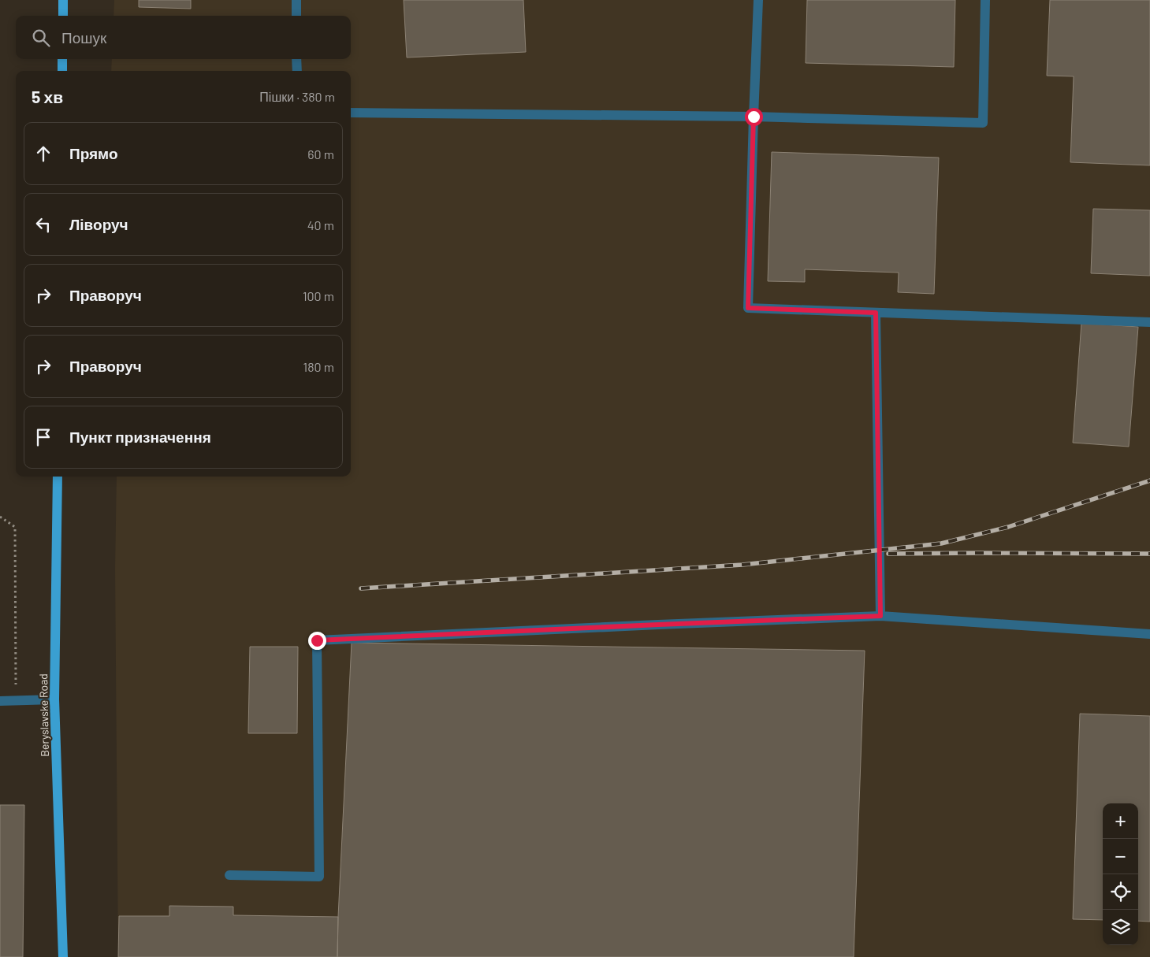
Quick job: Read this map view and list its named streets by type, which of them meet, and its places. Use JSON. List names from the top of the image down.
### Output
{
  "streets": {
    "main road": ["Beryslavske Road"]
  },
  "page": {
    "search": "Пошук",
    "heading": ["5 хв", "Пішки · 380 m"],
    "list": [
      ["Прямо", "60 m"],
      ["Ліворуч", "40 m"],
      ["Праворуч", "100 m"],
      ["Праворуч", "180 m"],
      "Пункт призначення"
    ],
    "map_buttons": ["+", "−"]
  }
}
